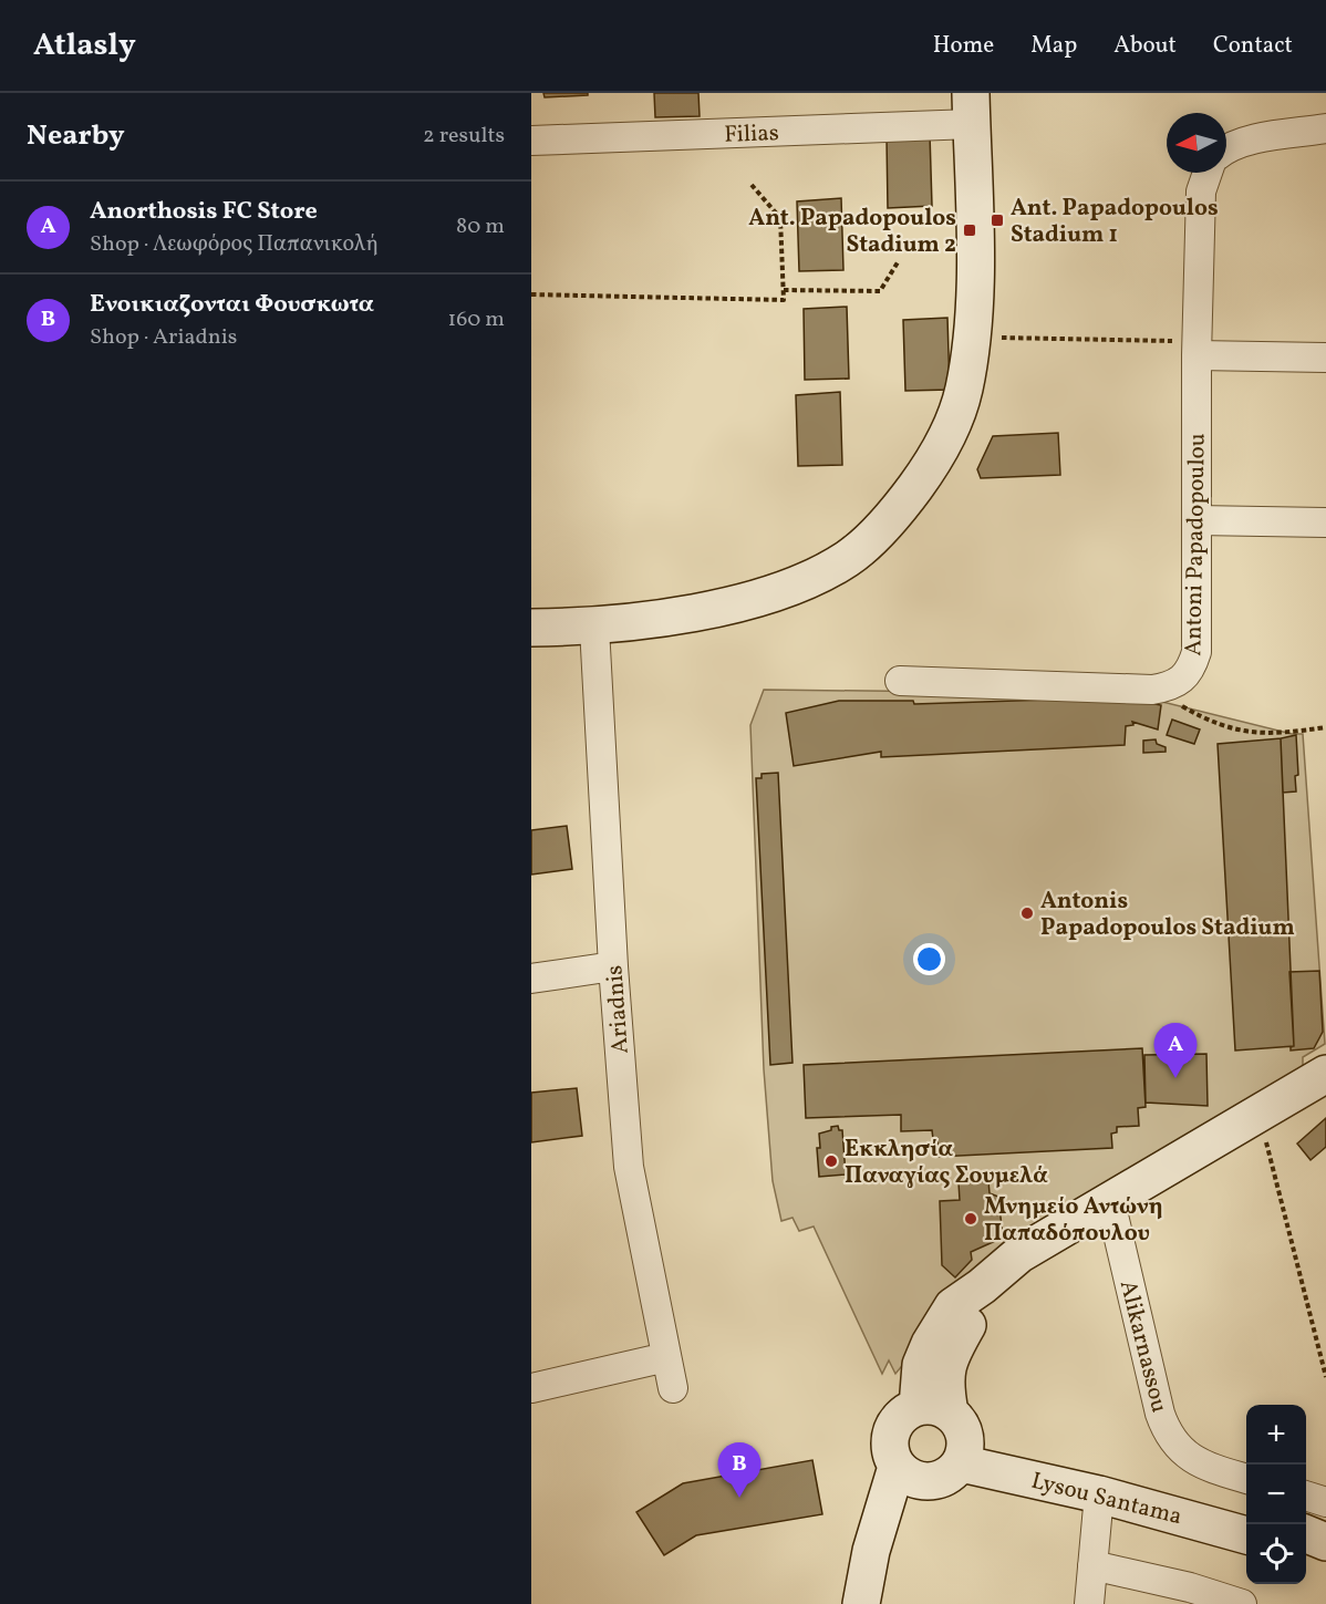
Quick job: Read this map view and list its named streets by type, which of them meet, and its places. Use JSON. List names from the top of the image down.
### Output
{
  "streets": {
    "street": [
      "Filias",
      "Antoni Papadopoulou",
      "Ariadnis",
      "Alikarnassou",
      "Lysou Santama"
    ]
  },
  "places": {
    "transit": ["Ant. Papadopoulos Stadium 1", "Ant. Papadopoulos Stadium 2"],
    "other": ["Antonis Papadopoulos Stadium", "Εκκλησία Παναγίας Σουμελά", "Μνημείο Αντώνη Παπαδόπουλου"]
  },
  "north": "left",
  "page": {
    "header": "Atlasly",
    "nav": [
      "Home",
      "Map",
      "About",
      "Contact"
    ],
    "heading": ["Nearby", "2 results"],
    "list": [
      {
        "mark": "A",
        "name": "Anorthosis FC Store",
        "note": "Shop · Λεωφόρος Παπανικολή",
        "value": "80 m"
      },
      {
        "mark": "B",
        "name": "Ενοικιαζονται Φουσκωτα",
        "note": "Shop · Ariadnis",
        "value": "160 m"
      }
    ],
    "pins": ["A", "B"],
    "map_buttons": ["+", "−"]
  }
}
